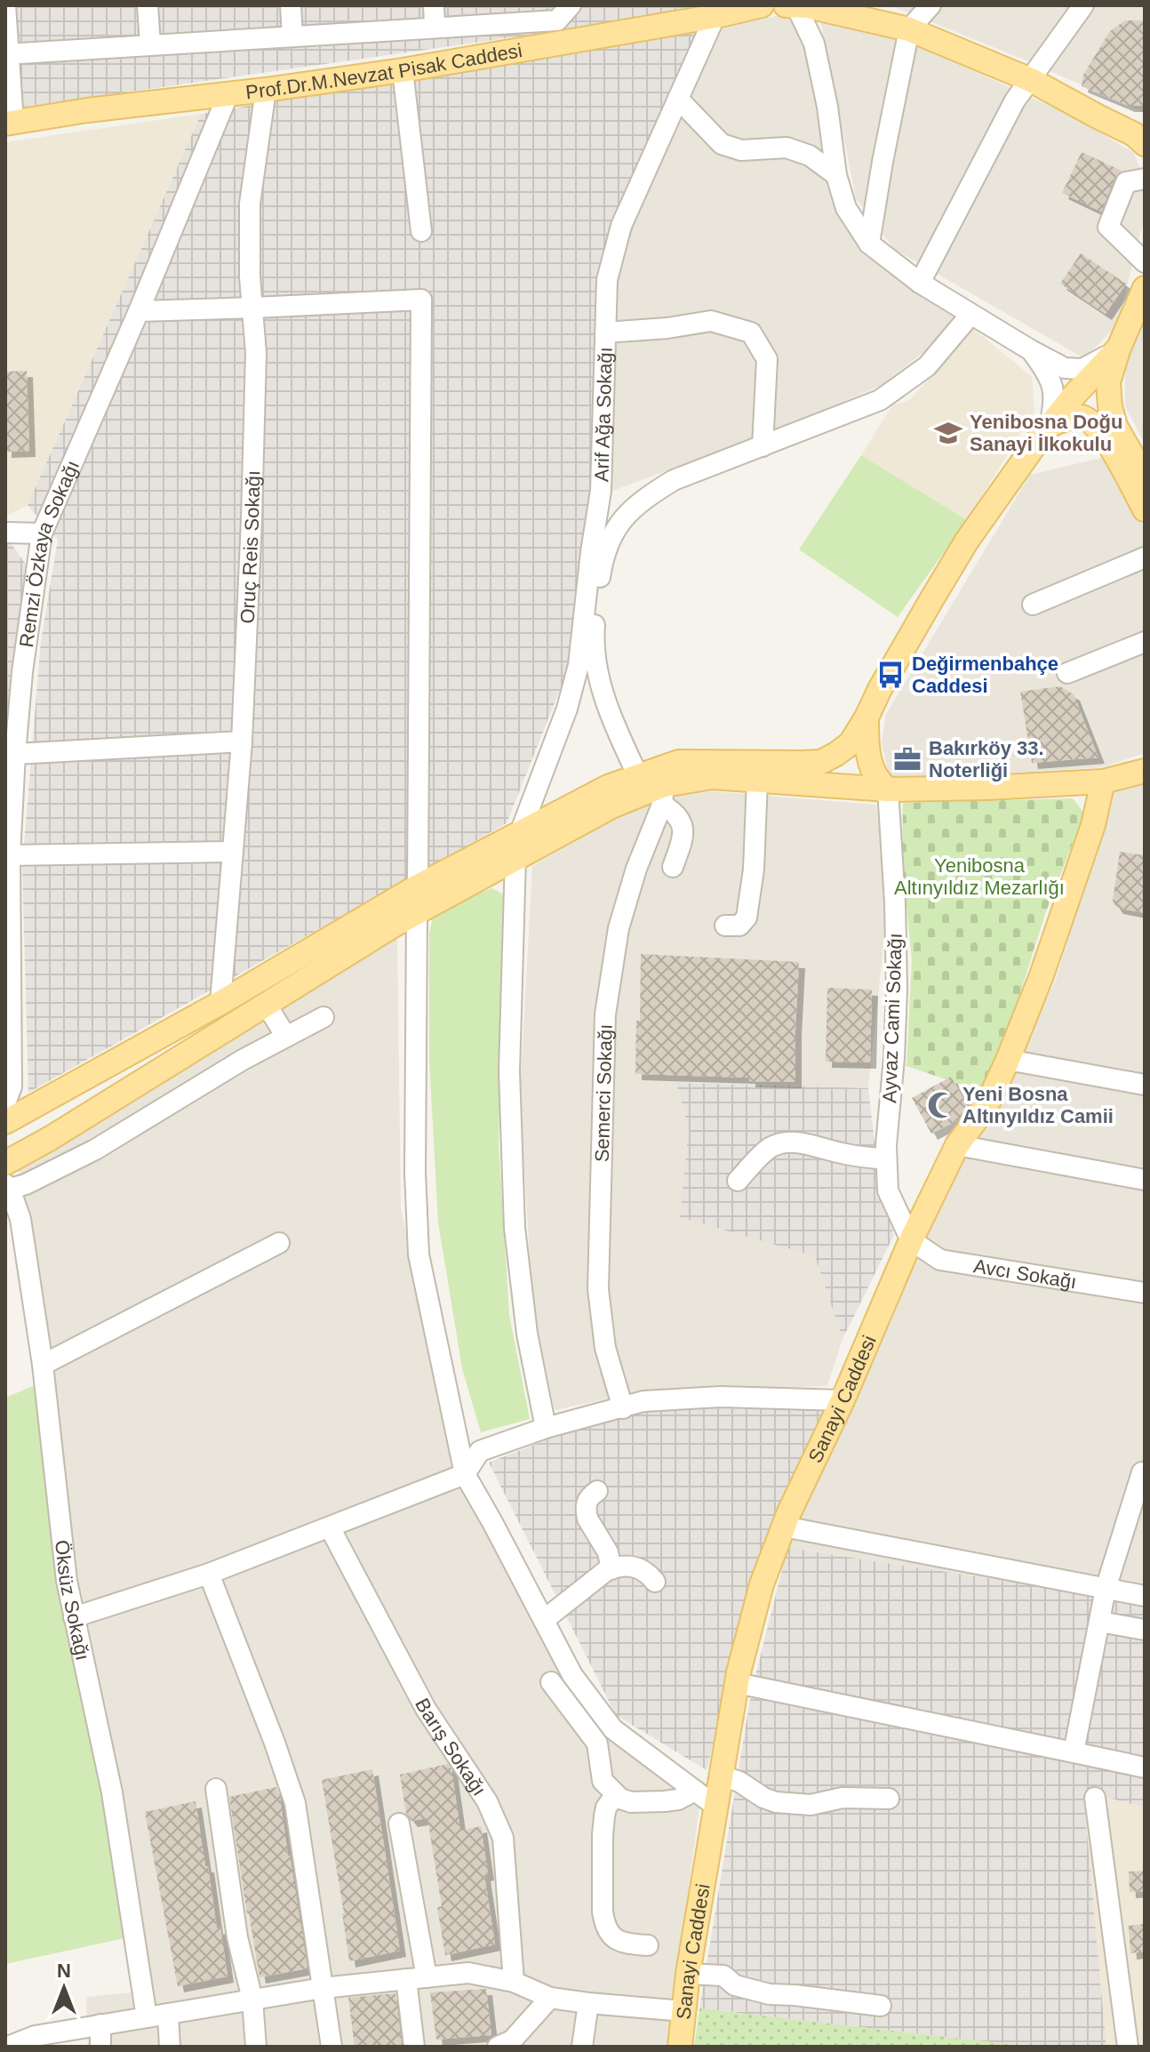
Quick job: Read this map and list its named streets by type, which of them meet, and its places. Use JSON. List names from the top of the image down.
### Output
{
  "streets": {
    "main road": ["Prof.Dr.M.Nevzat Pisak Caddesi", "Sanayi Caddesi"],
    "street": [
      "Arif Ağa Sokağı",
      "Oruç Reis Sokağı",
      "Remzi Özkaya Sokağı",
      "Ayvaz Cami Sokağı",
      "Semerci Sokağı",
      "Avcı Sokağı",
      "Öksüz Sokağı",
      "Barış Sokağı"
    ]
  },
  "crossings": [
    ["Prof.Dr.M.Nevzat Pisak Caddesi", "Arif Ağa Sokağı"],
    ["Prof.Dr.M.Nevzat Pisak Caddesi", "Oruç Reis Sokağı"],
    ["Prof.Dr.M.Nevzat Pisak Caddesi", "Remzi Özkaya Sokağı"],
    ["Ayvaz Cami Sokağı", "Avcı Sokağı"],
    ["Ayvaz Cami Sokağı", "Sanayi Caddesi"],
    ["Avcı Sokağı", "Sanayi Caddesi"]
  ],
  "parks": ["Yenibosna Altınyıldız Mezarlığı"],
  "places": {
    "school or university": ["Yenibosna Doğu Sanayi İlkokulu"],
    "bus stop": ["Değirmenbahçe Caddesi"],
    "office": ["Bakırköy 33. Noterliği"],
    "mosque": ["Yeni Bosna Altınyıldız Camii"]
  },
  "north": "top"
}
